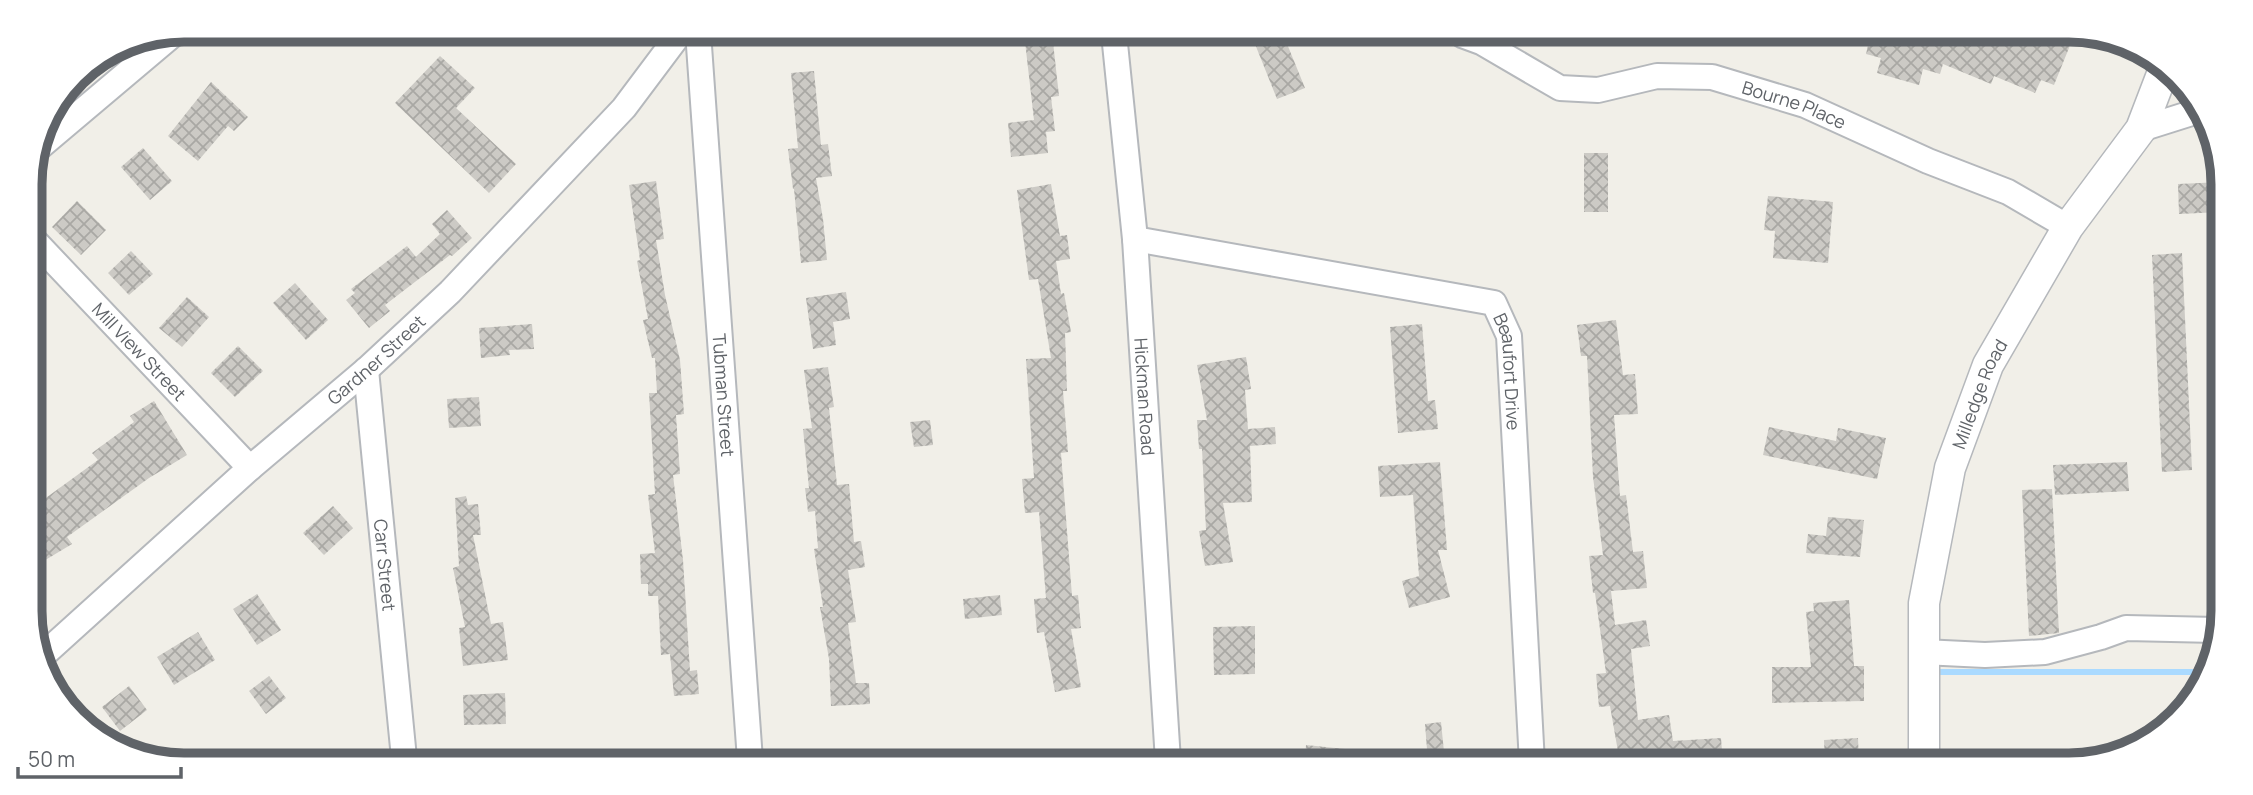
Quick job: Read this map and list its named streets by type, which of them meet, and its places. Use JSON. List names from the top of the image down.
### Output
{
  "streets": {
    "street": [
      "Bourne Place",
      "Mill View Street",
      "Gardner Street",
      "Beaufort Drive",
      "Milledge Road",
      "Tubman Street",
      "Hickman Road",
      "Carr Street"
    ]
  },
  "crossings": [
    ["Bourne Place", "Milledge Road"],
    ["Mill View Street", "Gardner Street"],
    ["Gardner Street", "Carr Street"],
    ["Beaufort Drive", "Hickman Road"]
  ],
  "scale_bar": "50 m"
}
